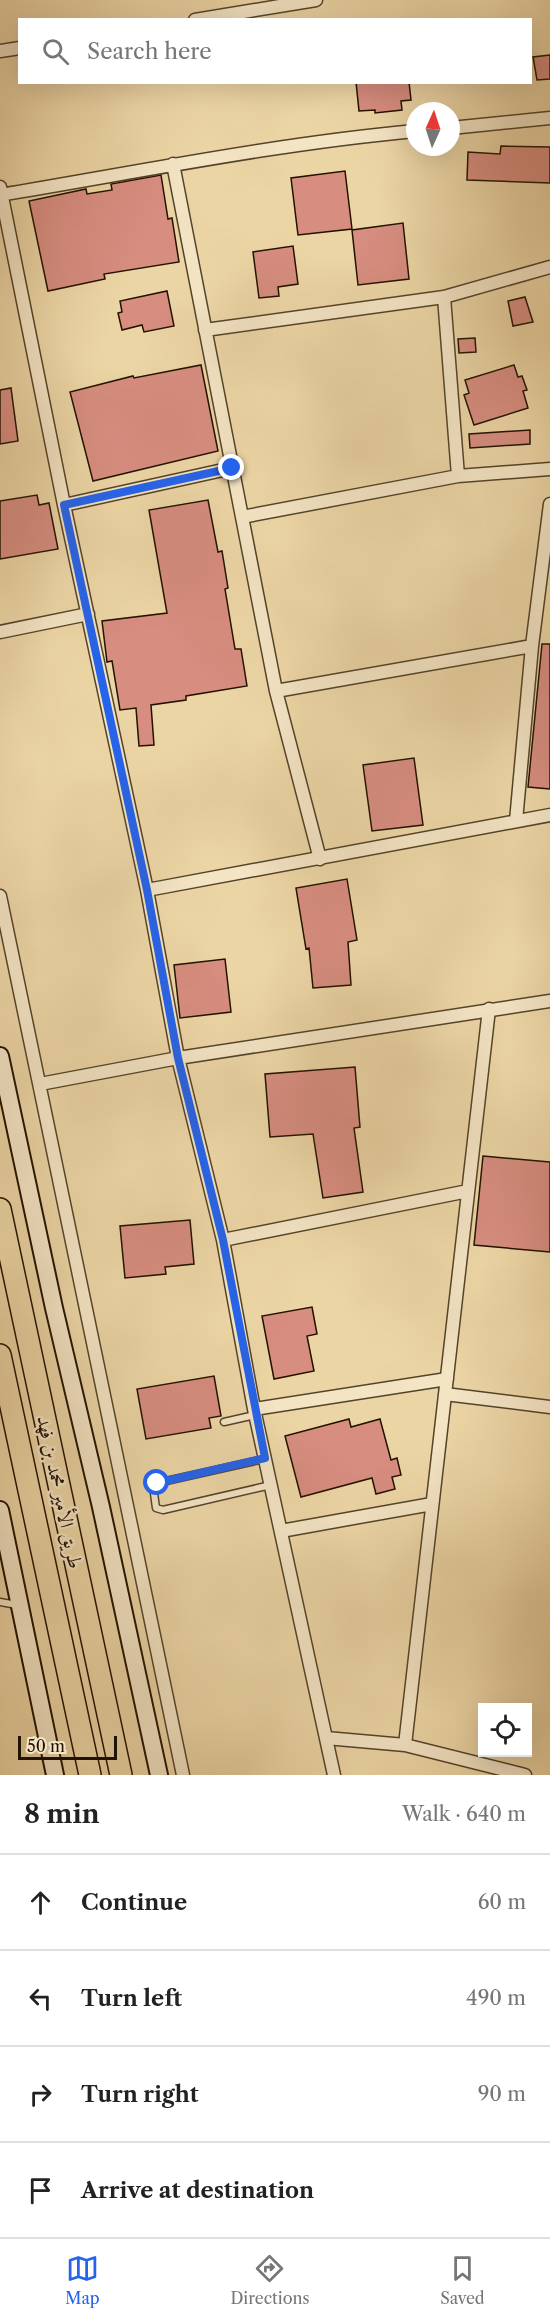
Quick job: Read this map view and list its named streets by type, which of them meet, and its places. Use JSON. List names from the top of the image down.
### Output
{
  "streets": {
    "highway": ["طريق الأمير محمد بن فهد"]
  },
  "scale_bar": "50 m",
  "north": "top",
  "page": {
    "search": "Search here",
    "scale": "50 m",
    "heading": ["8 min", "Walk · 640 m"],
    "list": [
      ["Continue", "60 m"],
      ["Turn left", "490 m"],
      ["Turn right", "90 m"],
      "Arrive at destination"
    ],
    "nav": ["Map", "Directions", "Saved"]
  }
}
